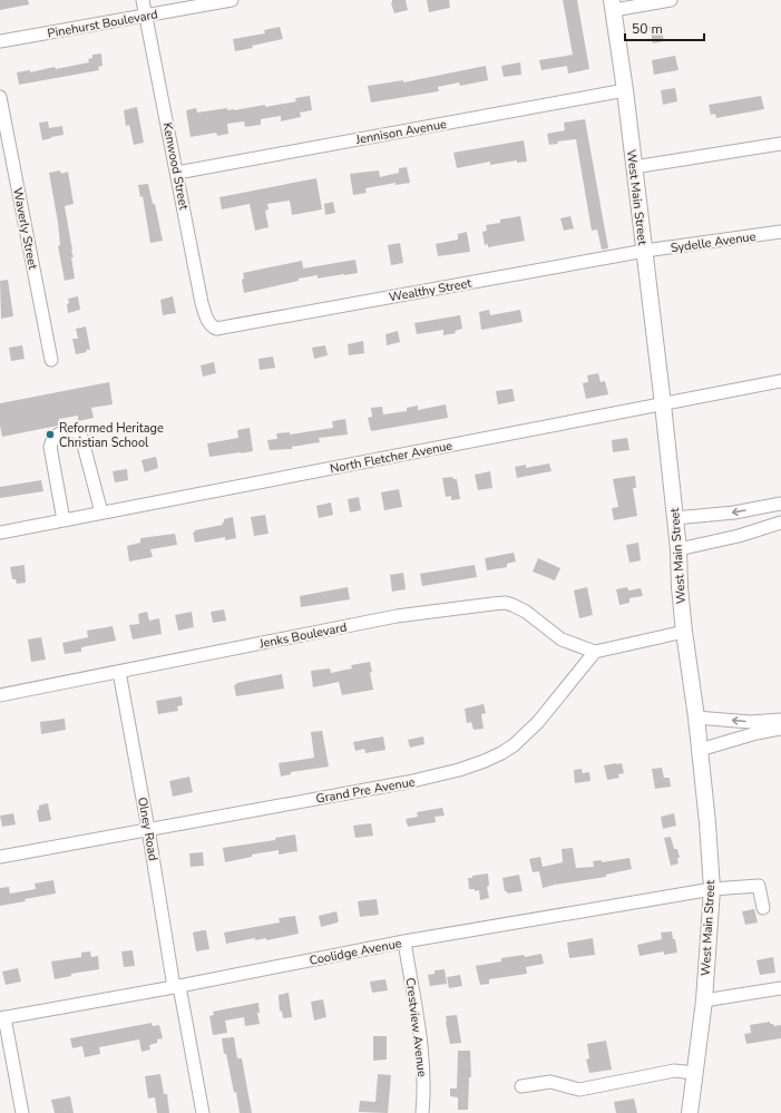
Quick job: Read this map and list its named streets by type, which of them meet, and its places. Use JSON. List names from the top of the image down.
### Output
{
  "streets": {
    "main road": ["West Main Street"],
    "street": [
      "Pinehurst Boulevard",
      "Jennison Avenue",
      "Kenwood Street",
      "Waverly Street",
      "Sydelle Avenue",
      "Wealthy Street",
      "North Fletcher Avenue",
      "Jenks Boulevard",
      "Grand Pre Avenue",
      "Olney Road",
      "Coolidge Avenue",
      "Crestview Avenue"
    ]
  },
  "crossings": [
    ["Pinehurst Boulevard", "Kenwood Street"],
    ["Jennison Avenue", "Kenwood Street"],
    ["Jennison Avenue", "West Main Street"],
    ["Kenwood Street", "Wealthy Street"],
    ["West Main Street", "Sydelle Avenue"],
    ["West Main Street", "Wealthy Street"],
    ["West Main Street", "North Fletcher Avenue"],
    ["West Main Street", "Coolidge Avenue"],
    ["Sydelle Avenue", "Wealthy Street"],
    ["Jenks Boulevard", "Grand Pre Avenue"],
    ["Jenks Boulevard", "Olney Road"],
    ["Grand Pre Avenue", "Olney Road"],
    ["Olney Road", "Coolidge Avenue"],
    ["Coolidge Avenue", "Crestview Avenue"]
  ],
  "places": ["Reformed Heritage Christian School"],
  "scale_bar": "50 m"
}
